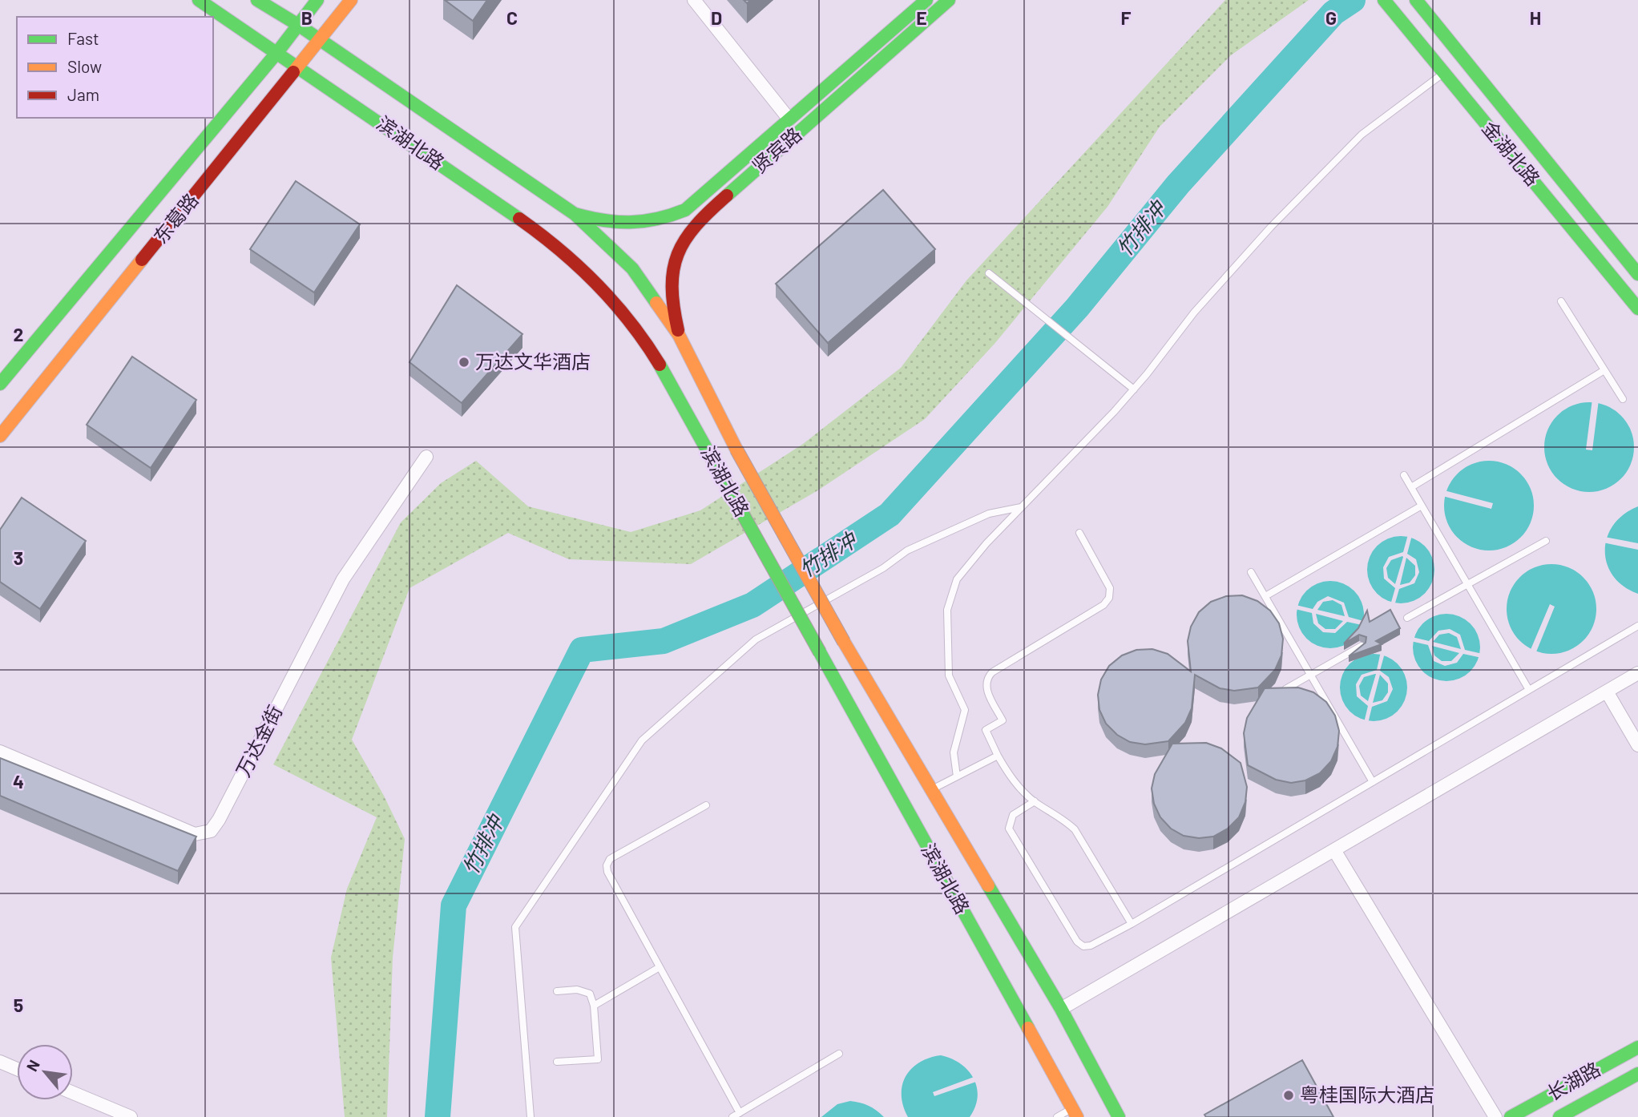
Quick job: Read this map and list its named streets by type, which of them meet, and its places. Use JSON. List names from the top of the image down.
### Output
{
  "streets": {
    "main road": [
      "滨湖北路",
      "贤宾路",
      "金湖北路",
      "东葛路",
      "长湖路"
    ],
    "street": ["万达金街"]
  },
  "crossings": [
    ["滨湖北路", "贤宾路"],
    ["滨湖北路", "东葛路"]
  ],
  "water": ["竹排冲"],
  "places": ["万达文华酒店", "粤桂国际大酒店"],
  "legend": ["Fast", "Slow", "Jam"],
  "north": "top left",
  "grid": {
    "columns": [
      "B",
      "C",
      "D",
      "E",
      "F",
      "G",
      "H"
    ],
    "rows": [
      "2",
      "3",
      "4",
      "5"
    ]
  }
}
